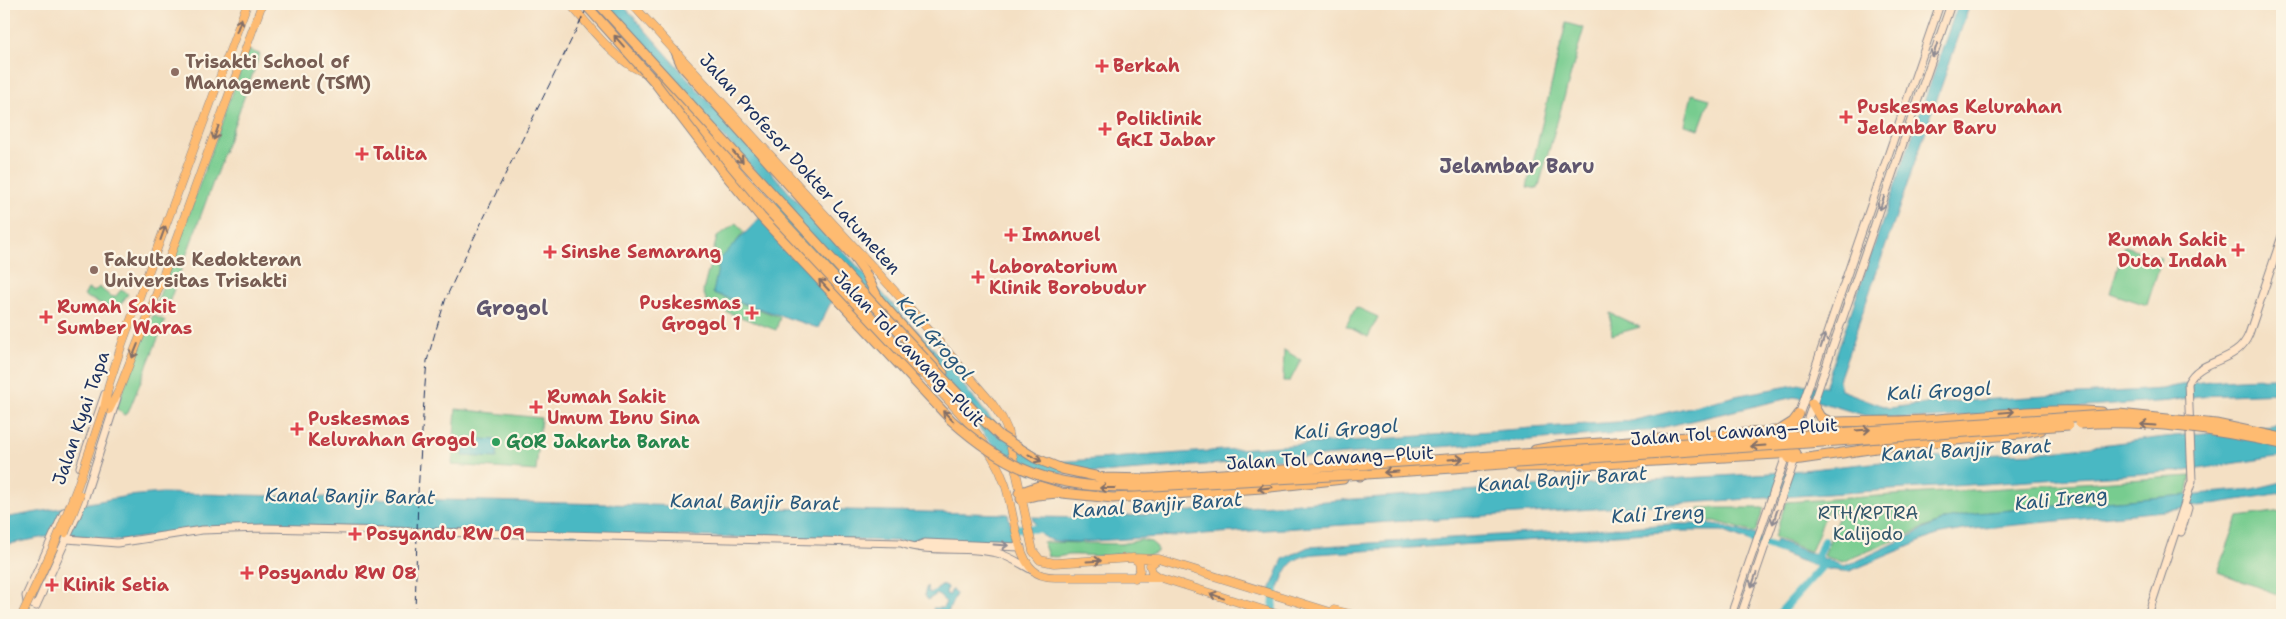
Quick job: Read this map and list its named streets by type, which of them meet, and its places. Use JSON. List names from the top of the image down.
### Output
{
  "streets": {
    "highway": ["Jalan Tol Cawang–Pluit"],
    "main road": ["Jalan Profesor Dokter Latumeten", "Jalan Kyai Tapa"]
  },
  "districts": ["Jelambar Baru", "Grogol"],
  "water": ["Kali Grogol", "Kanal Banjir Barat", "Kali Ireng"],
  "parks": ["RTH/RPTRA Kalijodo"],
  "places": {
    "health": [
      "Berkah",
      "Puskesmas Kelurahan Jelambar Baru",
      "Poliklinik GKI Jabar",
      "Talita",
      "Imanuel",
      "Rumah Sakit Duta Indah",
      "Sinshe Semarang",
      "Laboratorium Klinik Borobudur",
      "Puskesmas Grogol 1",
      "Rumah Sakit Sumber Waras",
      "Rumah Sakit Umum Ibnu Sina",
      "Puskesmas Kelurahan Grogol",
      "Posyandu RW 09",
      "Posyandu RW 08",
      "Klinik Setia"
    ],
    "other": ["Trisakti School of Management (TSM)", "Fakultas Kedokteran Universitas Trisakti", "GOR Jakarta Barat"]
  }
}
